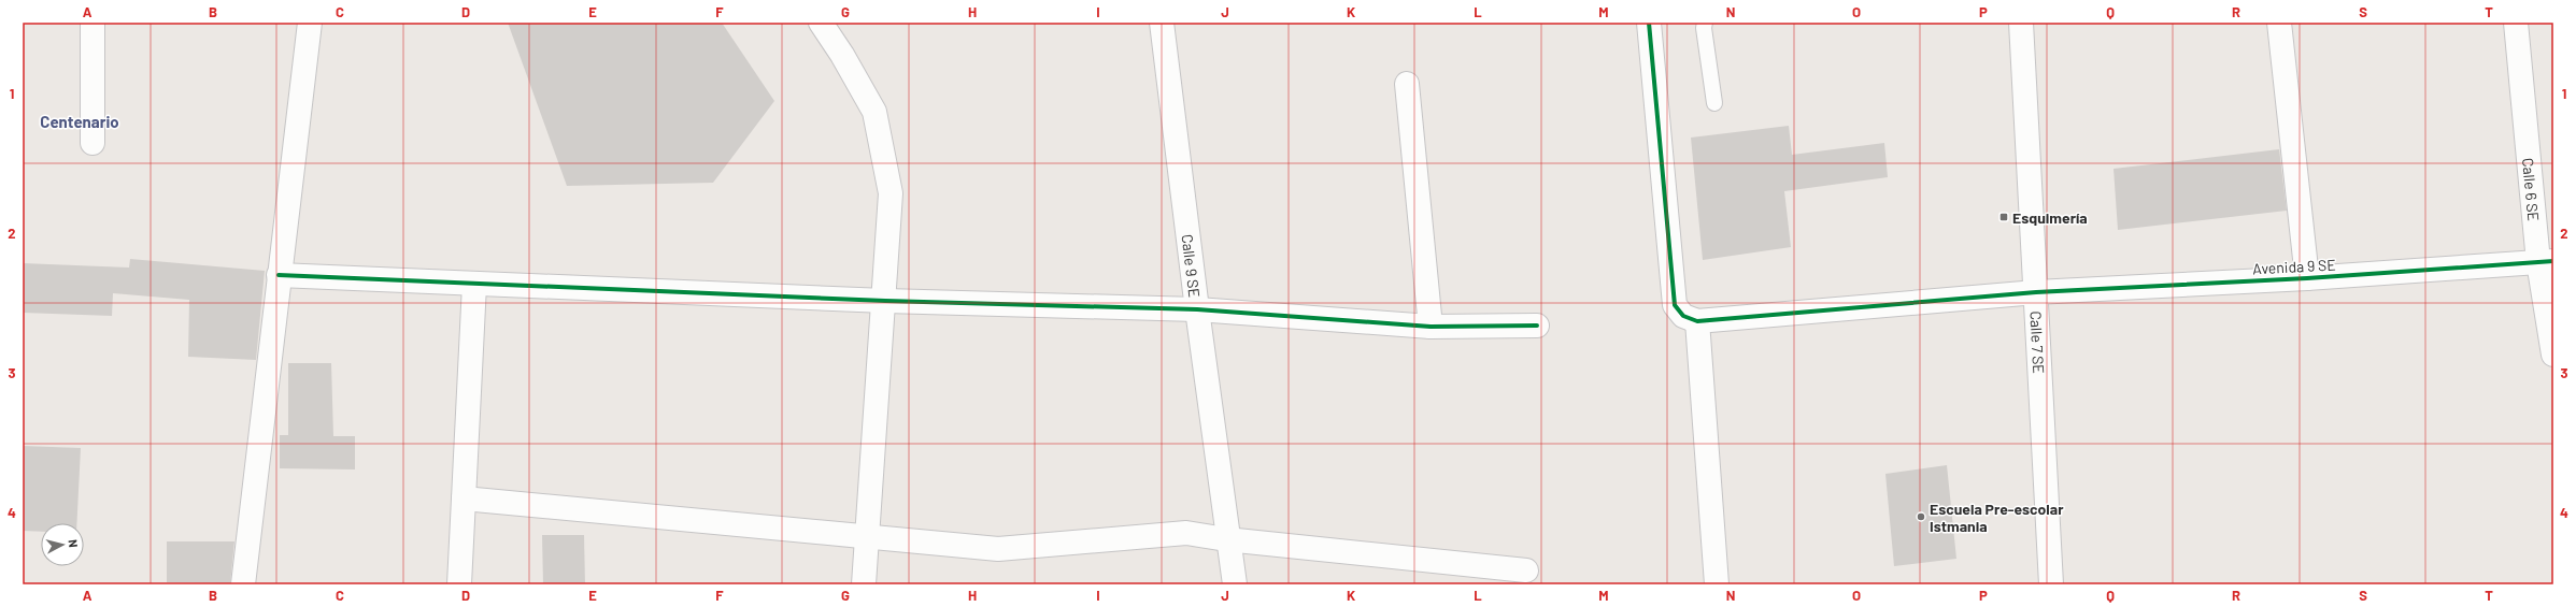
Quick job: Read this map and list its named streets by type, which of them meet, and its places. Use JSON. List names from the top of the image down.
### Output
{
  "streets": {
    "street": [
      "Calle 6 SE",
      "Calle 9 SE",
      "Avenida 9 SE",
      "Calle 7 SE"
    ]
  },
  "crossings": [
    ["Calle 6 SE", "Avenida 9 SE"],
    ["Avenida 9 SE", "Calle 7 SE"]
  ],
  "districts": ["Centenario"],
  "places": {
    "transit": ["Esquimería"],
    "other": ["Escuela Pre-escolar Istmania"]
  },
  "north": "right",
  "grid": {
    "columns": [
      "A",
      "B",
      "C",
      "D",
      "E",
      "F",
      "G",
      "H",
      "I",
      "J",
      "K",
      "L",
      "M",
      "N",
      "O",
      "P",
      "Q",
      "R",
      "S",
      "T"
    ],
    "rows": [
      "1",
      "2",
      "3",
      "4"
    ]
  }
}
